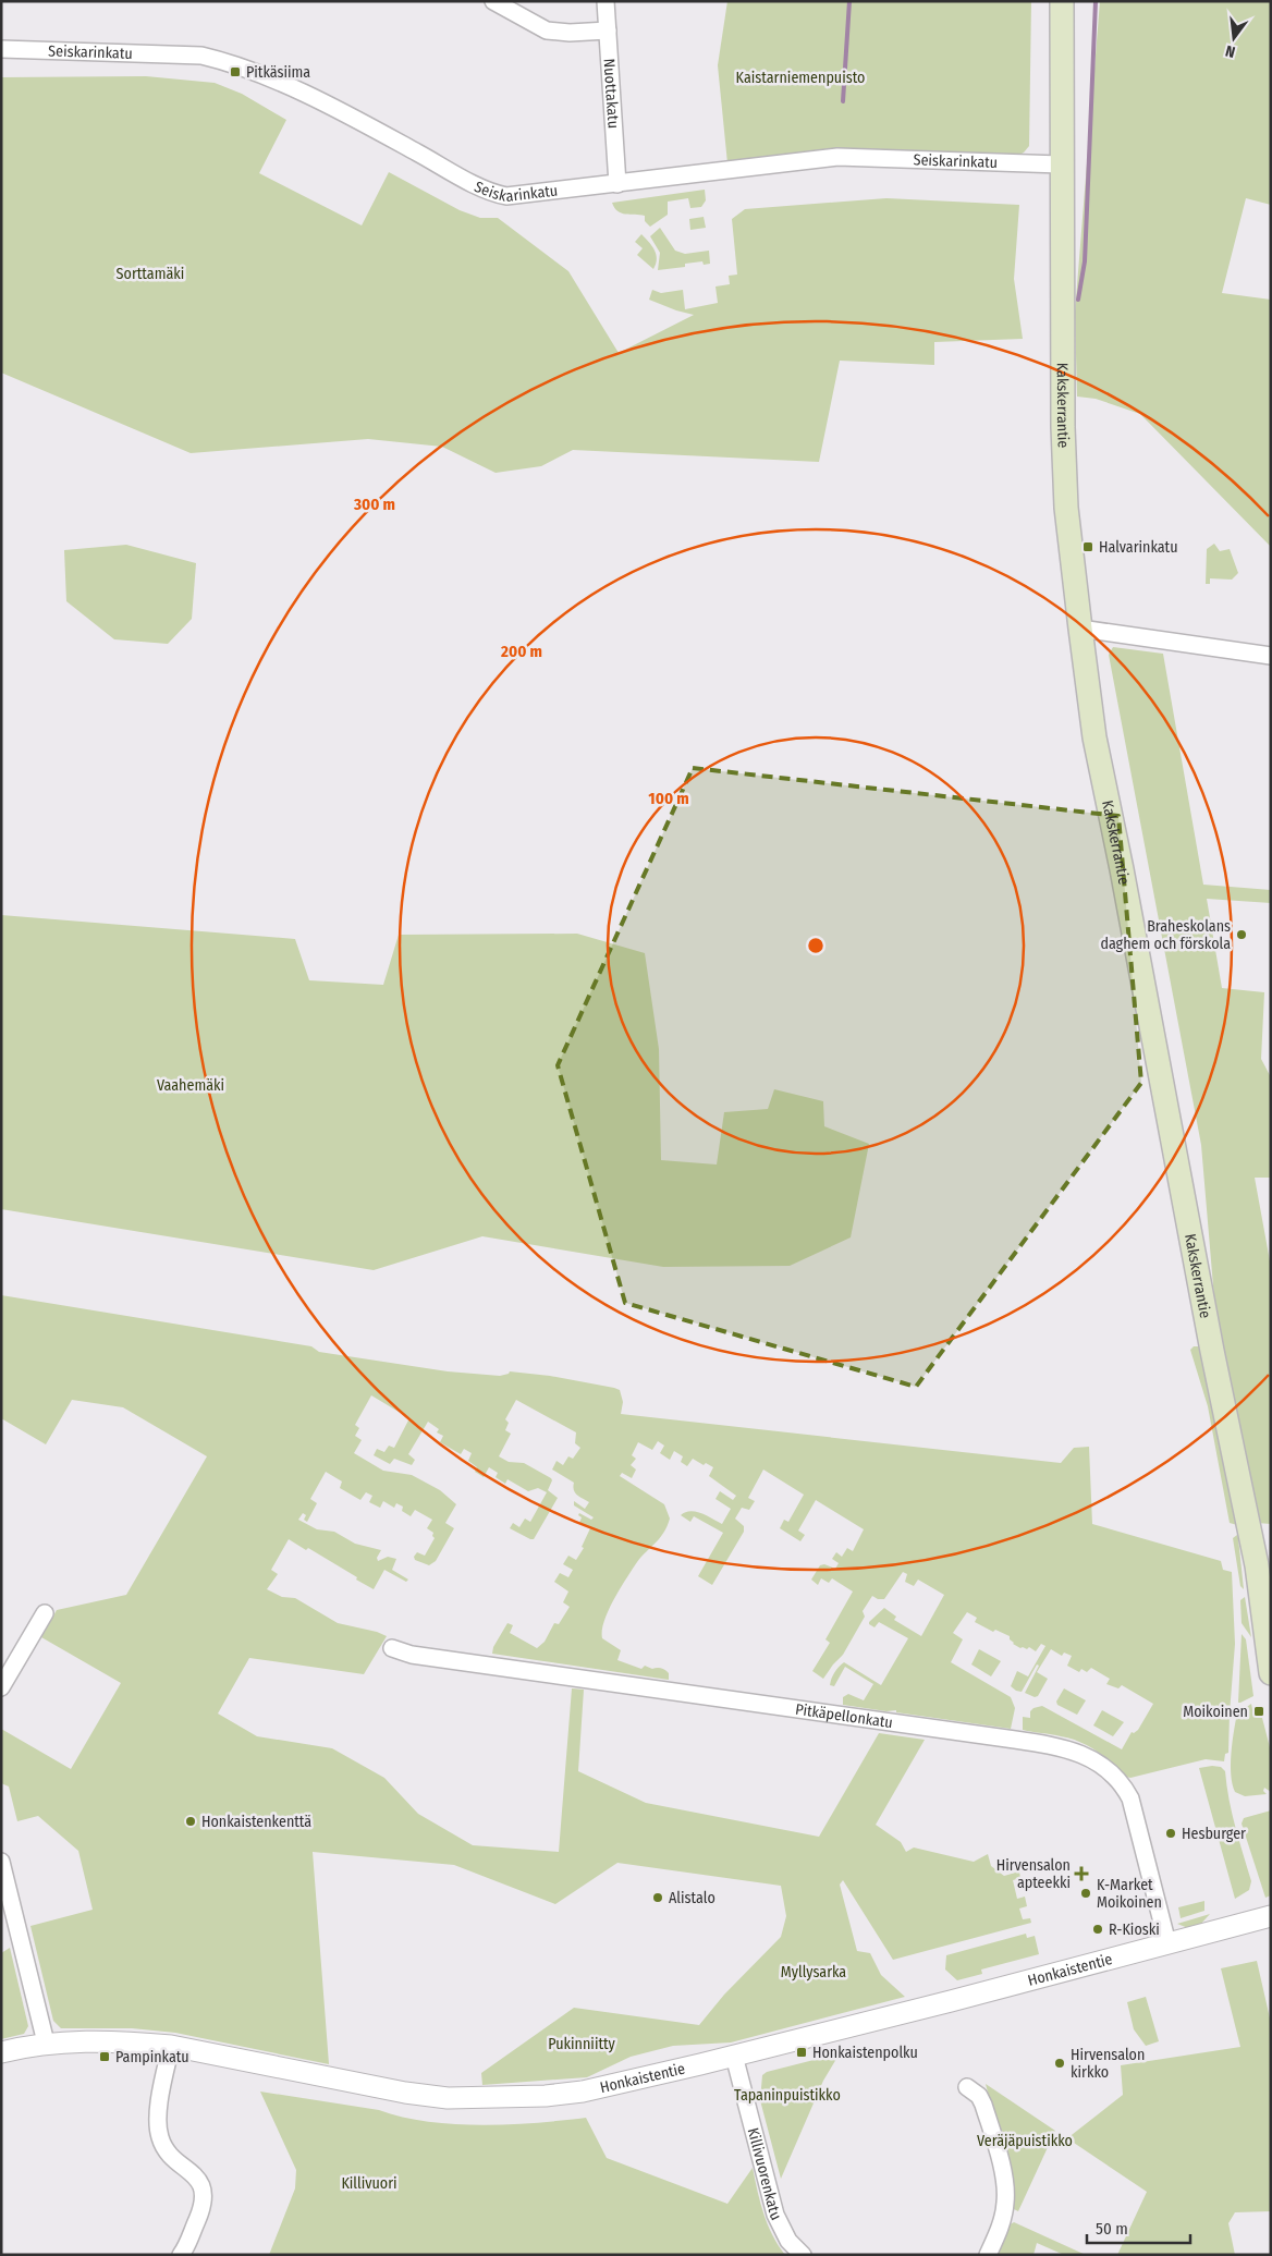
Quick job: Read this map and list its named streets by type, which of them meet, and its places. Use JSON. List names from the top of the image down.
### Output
{
  "streets": {
    "main road": ["Kakskerrantie"],
    "street": [
      "Seiskarinkatu",
      "Nuottakatu",
      "Pitkäpellonkatu",
      "Honkaistentie",
      "Killivuorenkatu"
    ]
  },
  "crossings": [
    ["Seiskarinkatu", "Nuottakatu"],
    ["Seiskarinkatu", "Kakskerrantie"],
    ["Pitkäpellonkatu", "Honkaistentie"],
    ["Honkaistentie", "Killivuorenkatu"]
  ],
  "parks": [
    "Kaistarniemenpuisto",
    "Sorttamäki",
    "Vaahemäki",
    "Myllysarka",
    "Pukinniitty",
    "Tapaninpuistikko",
    "Veräjäpuistikko",
    "Killivuori"
  ],
  "places": {
    "transit": [
      "Pitkäsiima",
      "Halvarinkatu",
      "Moikoinen",
      "Honkaistenpolku",
      "Pampinkatu"
    ],
    "other": [
      "Braheskolans daghem och förskola",
      "Honkaistenkenttä",
      "Hesburger",
      "K-Market Moikoinen",
      "Alistalo",
      "R-Kioski",
      "Hirvensalon kirkko"
    ],
    "health": ["Hirvensalon apteekki"]
  },
  "scale_bar": "50 m",
  "north": "bottom",
  "rings": ["300 m", "200 m", "100 m"]
}
